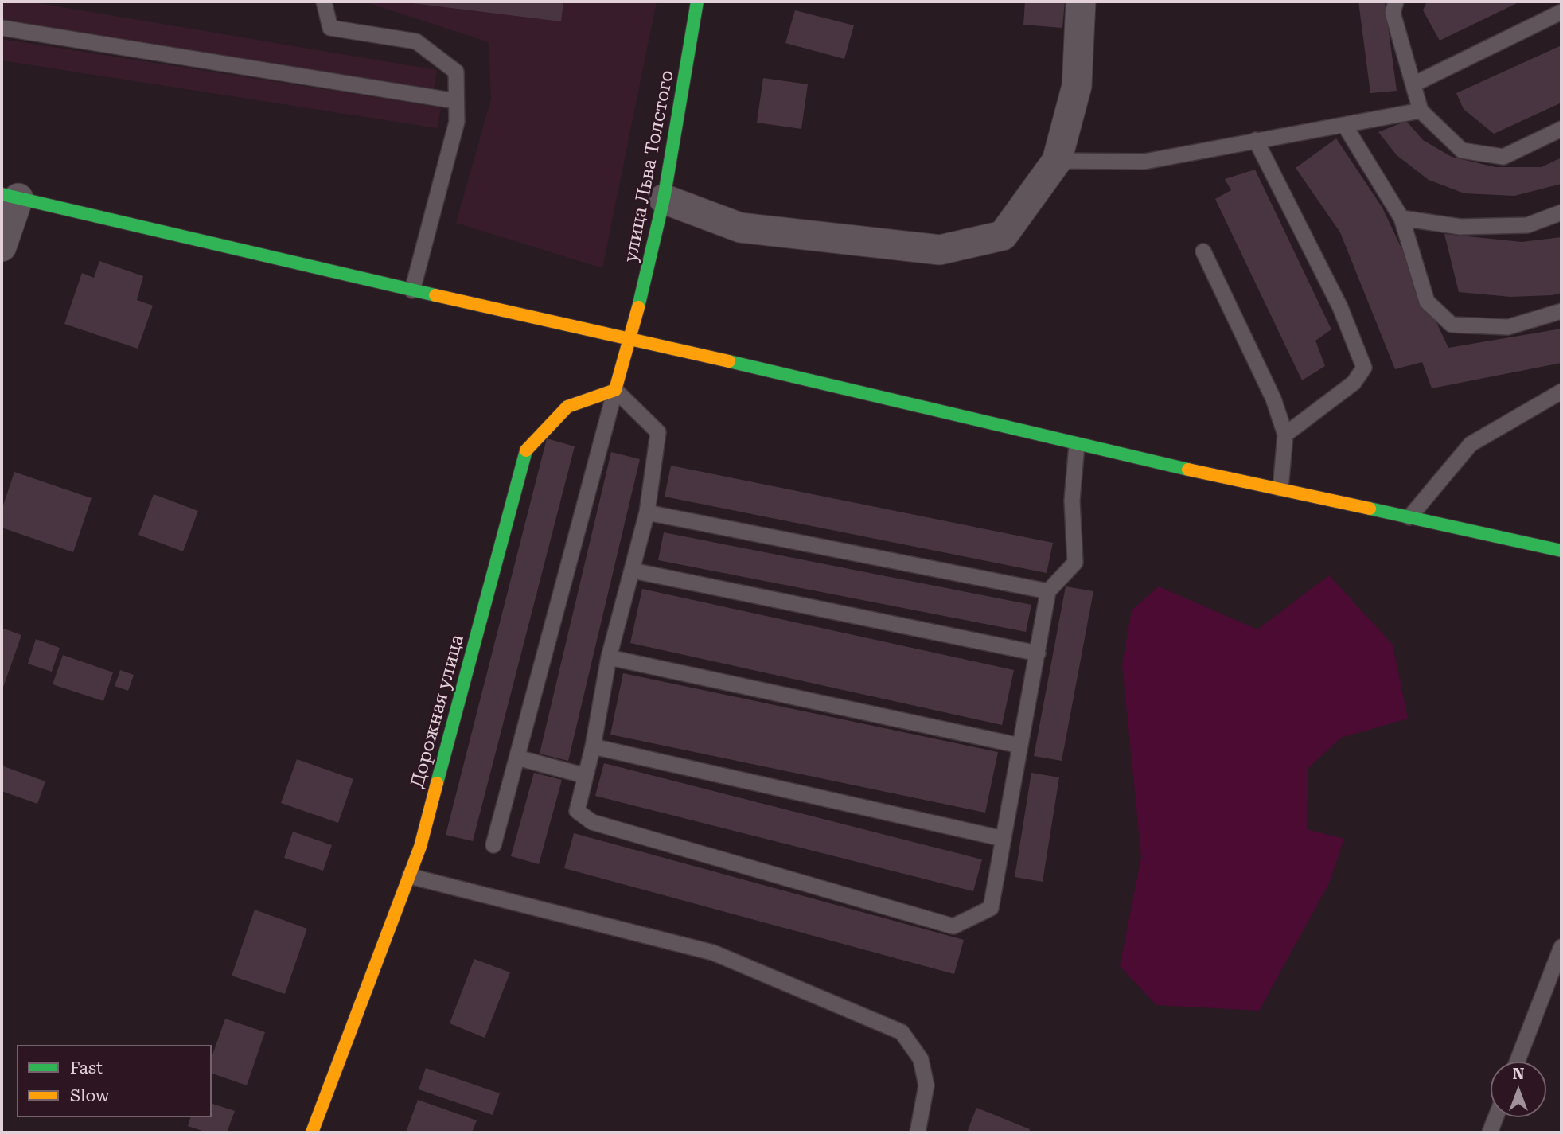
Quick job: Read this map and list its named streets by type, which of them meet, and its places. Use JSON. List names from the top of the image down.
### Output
{
  "streets": {
    "street": ["улица Льва Толстого", "Дорожная улица"]
  },
  "legend": ["Fast", "Slow"],
  "north": "top"
}
